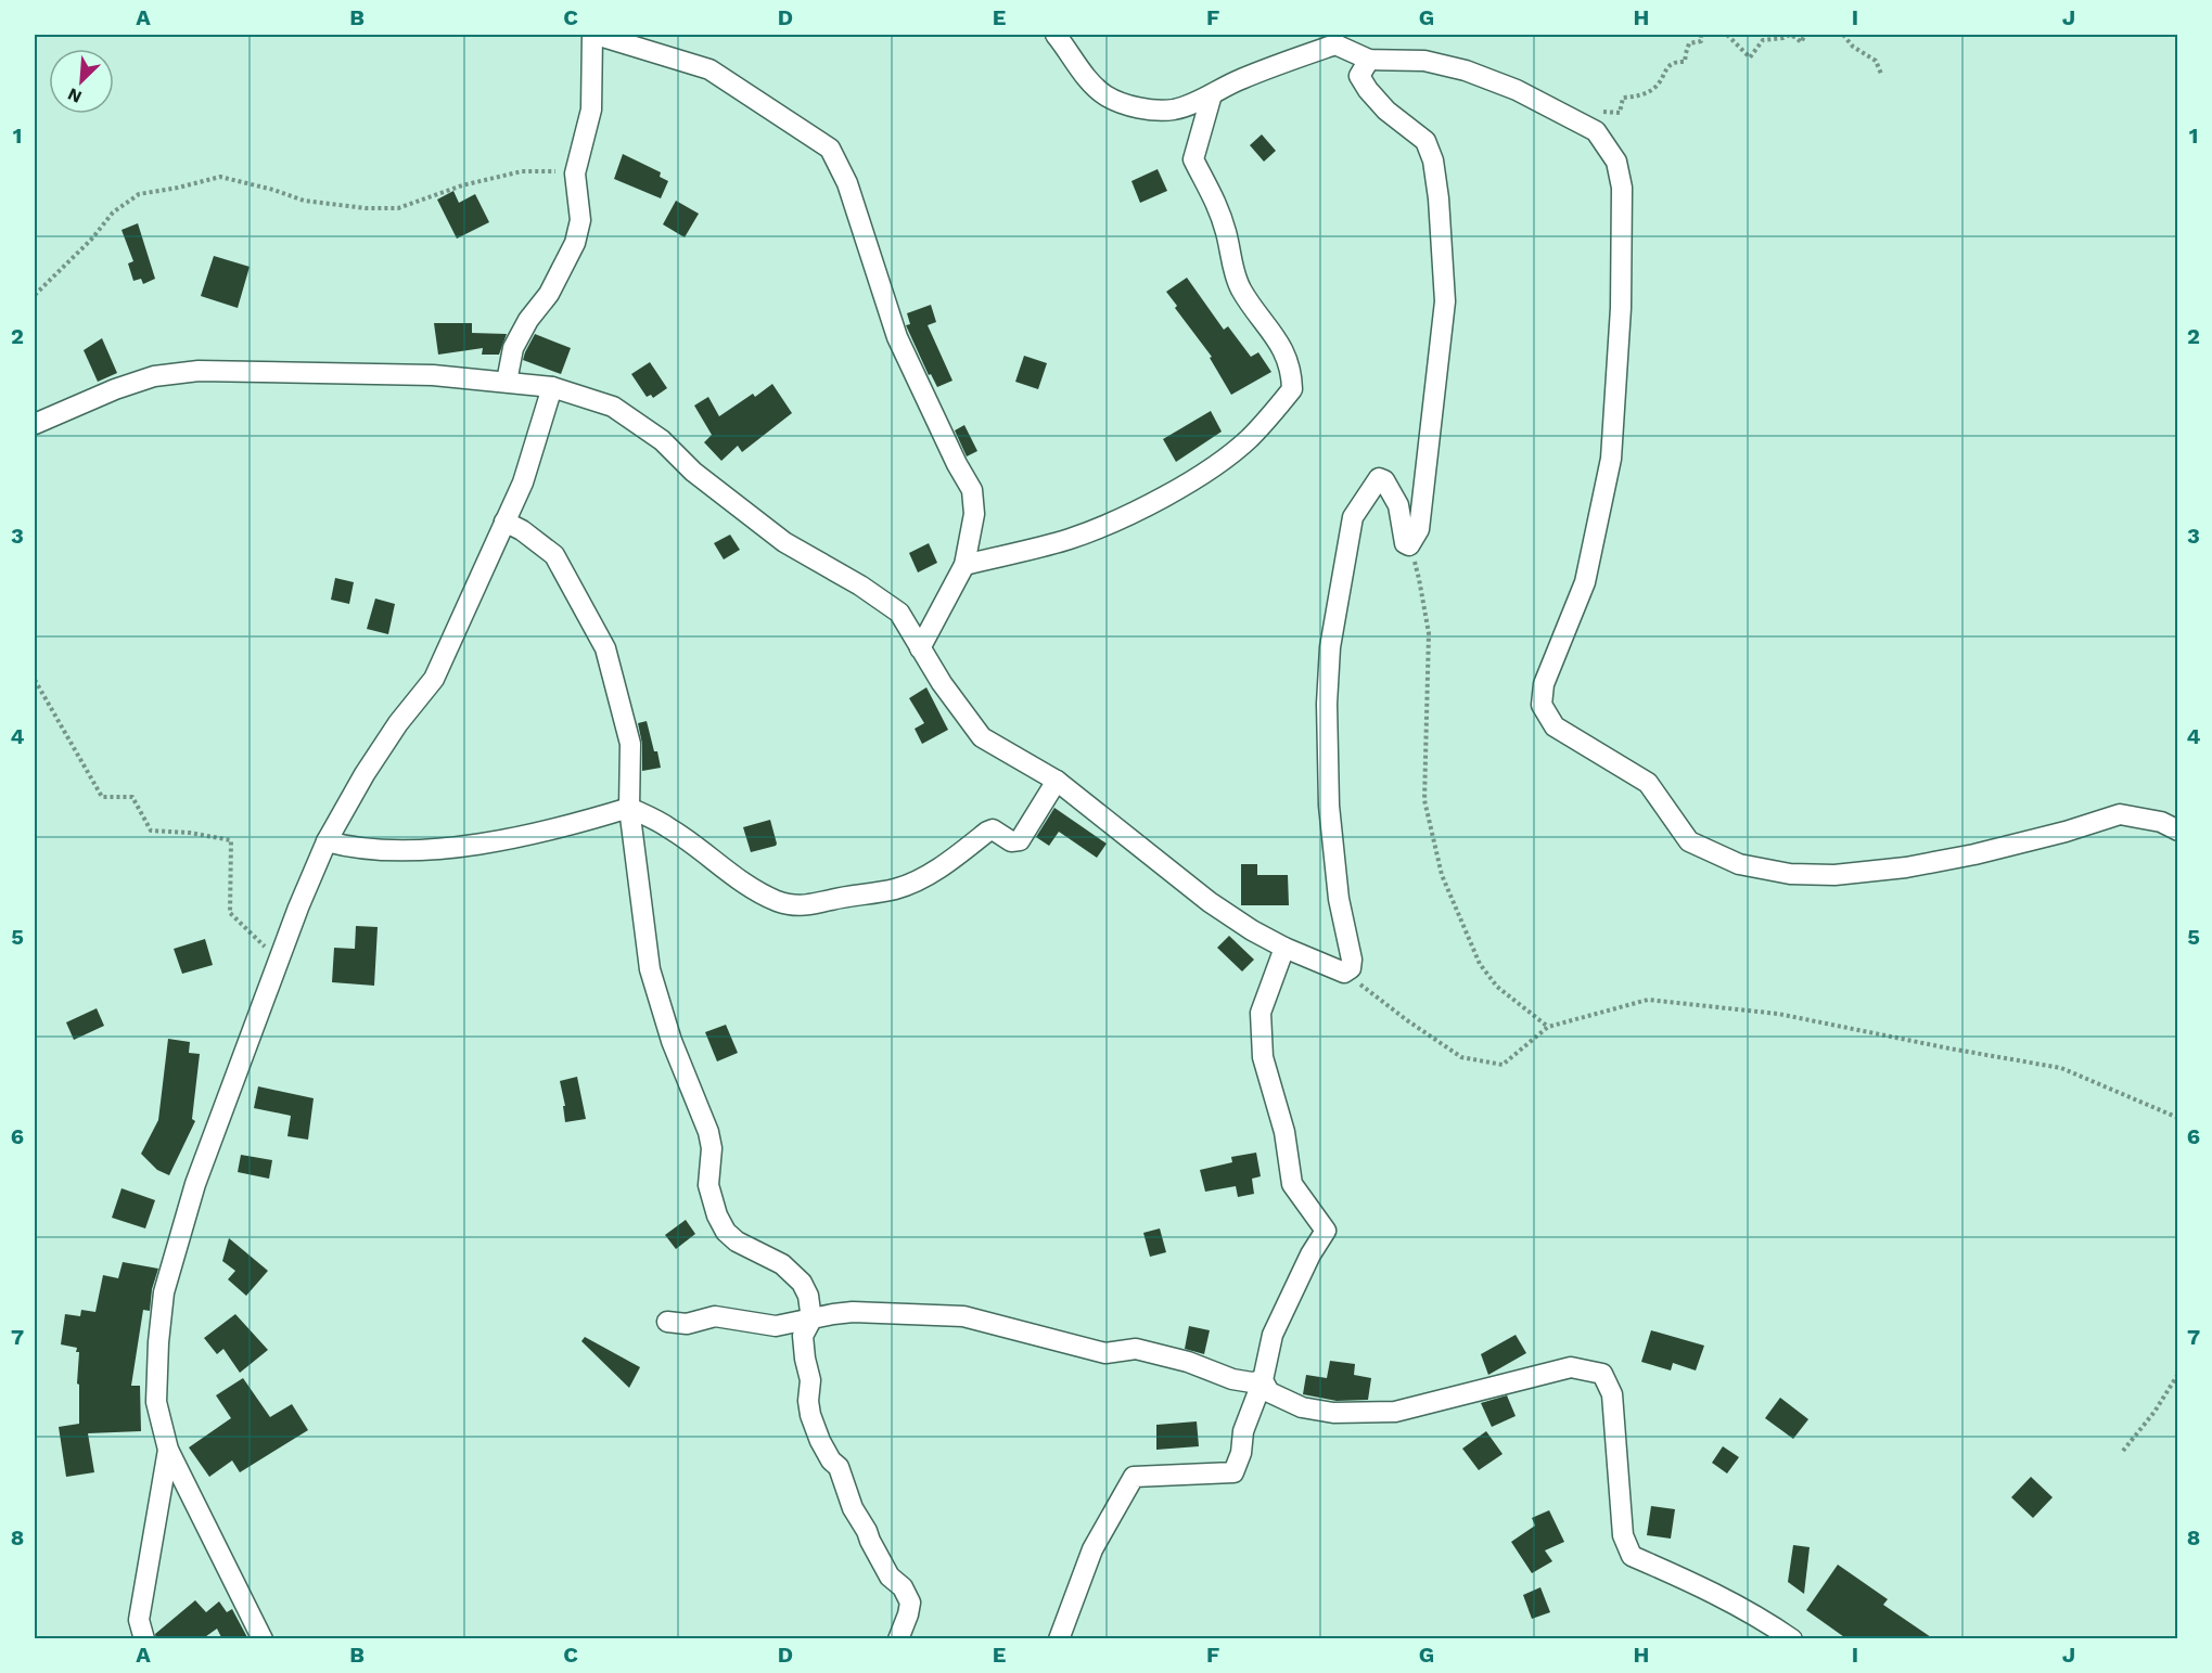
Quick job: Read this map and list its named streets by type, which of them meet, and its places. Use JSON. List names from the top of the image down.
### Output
{
  "north": "bottom left",
  "grid": {
    "columns": [
      "A",
      "B",
      "C",
      "D",
      "E",
      "F",
      "G",
      "H",
      "I",
      "J"
    ],
    "rows": [
      "1",
      "2",
      "3",
      "4",
      "5",
      "6",
      "7",
      "8"
    ]
  }
}
